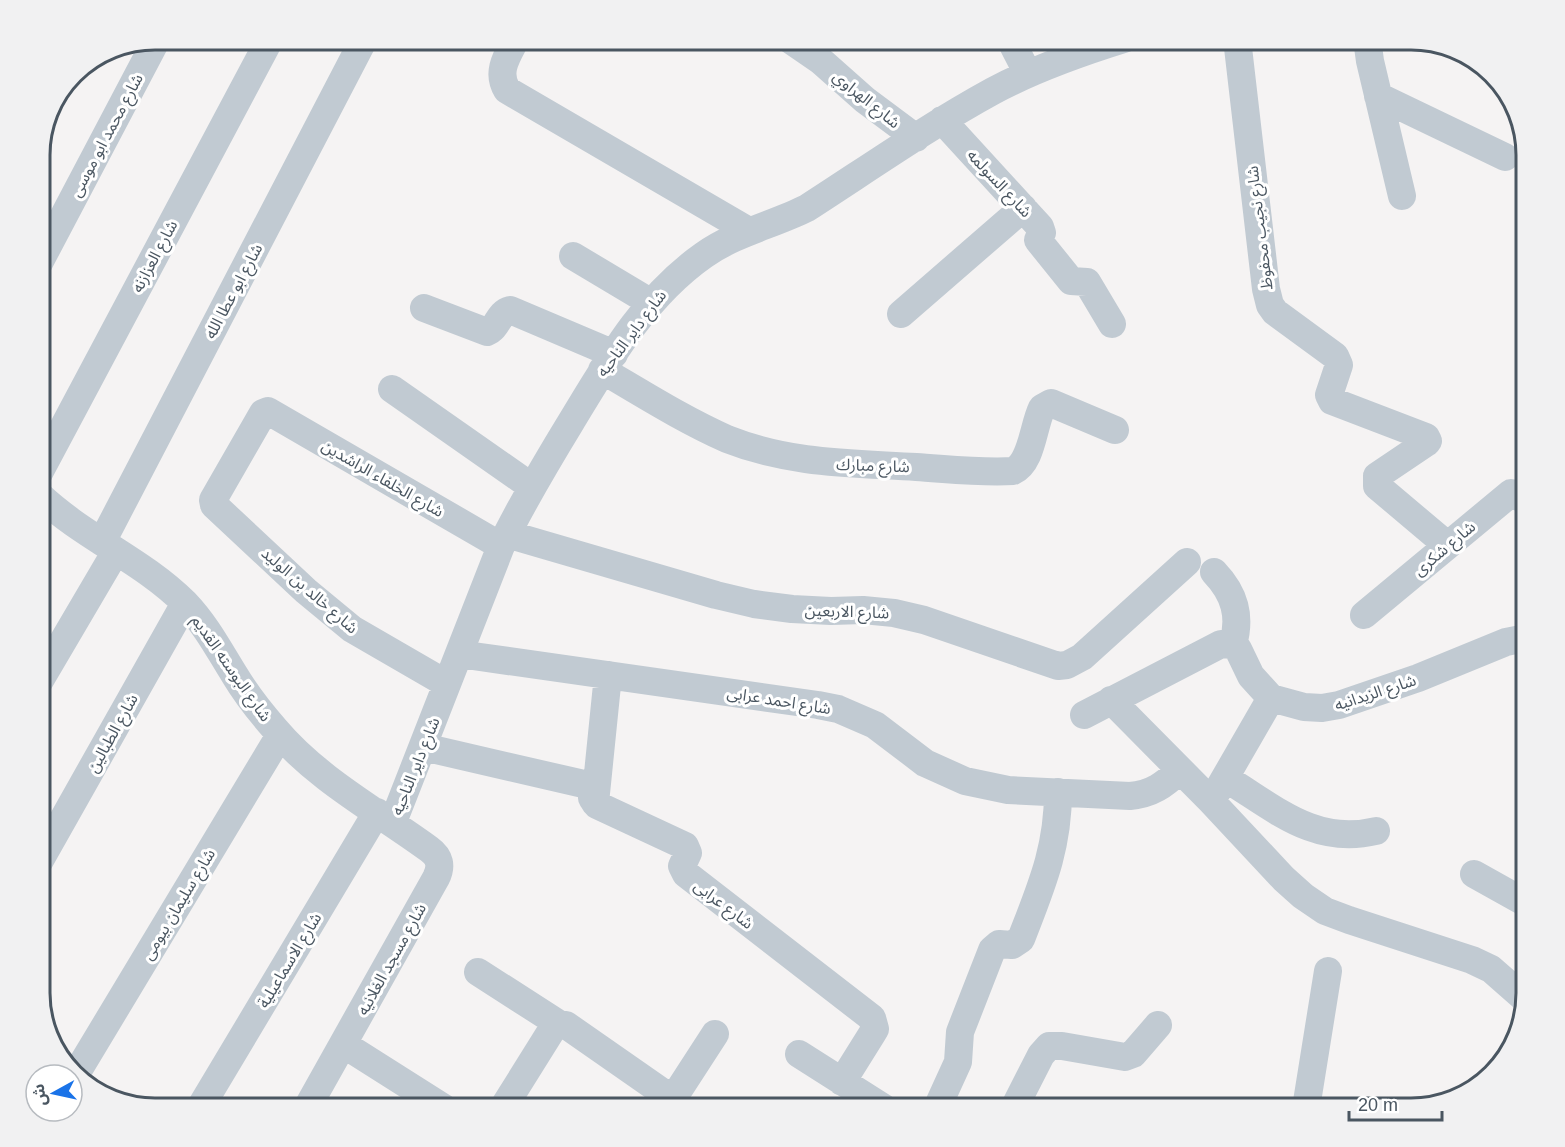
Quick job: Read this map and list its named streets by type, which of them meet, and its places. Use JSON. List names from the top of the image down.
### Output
{
  "streets": {
    "street": [
      "شارع الهراوي",
      "شارع محمد ابو موسى",
      "شارع السولمه",
      "شارع نجيب محفوظ",
      "شارع العزازنه",
      "شارع ابو عطا الله",
      "شارع داير الناحيه",
      "شارع مبارك",
      "شارع الخلفاء الراشدين",
      "شارع شكرى",
      "شارع خالد بن الوليد",
      "شارع الاربعين",
      "شارع البوسته القديم",
      "شارع الزيدانيه",
      "شارع احمد عرابى",
      "شارع الطبالين",
      "شارع سليمان بيومى",
      "شارع عرابى",
      "شارع مسجد الغلانيه",
      "شارع الاسماعيلية"
    ]
  },
  "crossings": [
    ["شارع الهراوي", "شارع داير الناحيه"],
    ["شارع السولمه", "شارع داير الناحيه"],
    ["شارع نجيب محفوظ", "شارع شكرى"],
    ["شارع ابو عطا الله", "شارع البوسته القديم"],
    ["شارع داير الناحيه", "شارع مبارك"],
    ["شارع داير الناحيه", "شارع الخلفاء الراشدين"],
    ["شارع داير الناحيه", "شارع خالد بن الوليد"],
    ["شارع داير الناحيه", "شارع الاربعين"],
    ["شارع داير الناحيه", "شارع البوسته القديم"],
    ["شارع داير الناحيه", "شارع احمد عرابى"],
    ["شارع داير الناحيه", "شارع عرابى"],
    ["شارع داير الناحيه", "شارع مسجد الغلانيه"],
    ["شارع داير الناحيه", "شارع الاسماعيلية"],
    ["شارع الخلفاء الراشدين", "شارع خالد بن الوليد"],
    ["شارع الخلفاء الراشدين", "شارع الاربعين"],
    ["شارع البوسته القديم", "شارع الطبالين"],
    ["شارع البوسته القديم", "شارع سليمان بيومى"],
    ["شارع البوسته القديم", "شارع مسجد الغلانيه"],
    ["شارع البوسته القديم", "شارع الاسماعيلية"],
    ["شارع مسجد الغلانيه", "شارع الاسماعيلية"]
  ],
  "scale_bar": "20 m",
  "north": "left"
}
